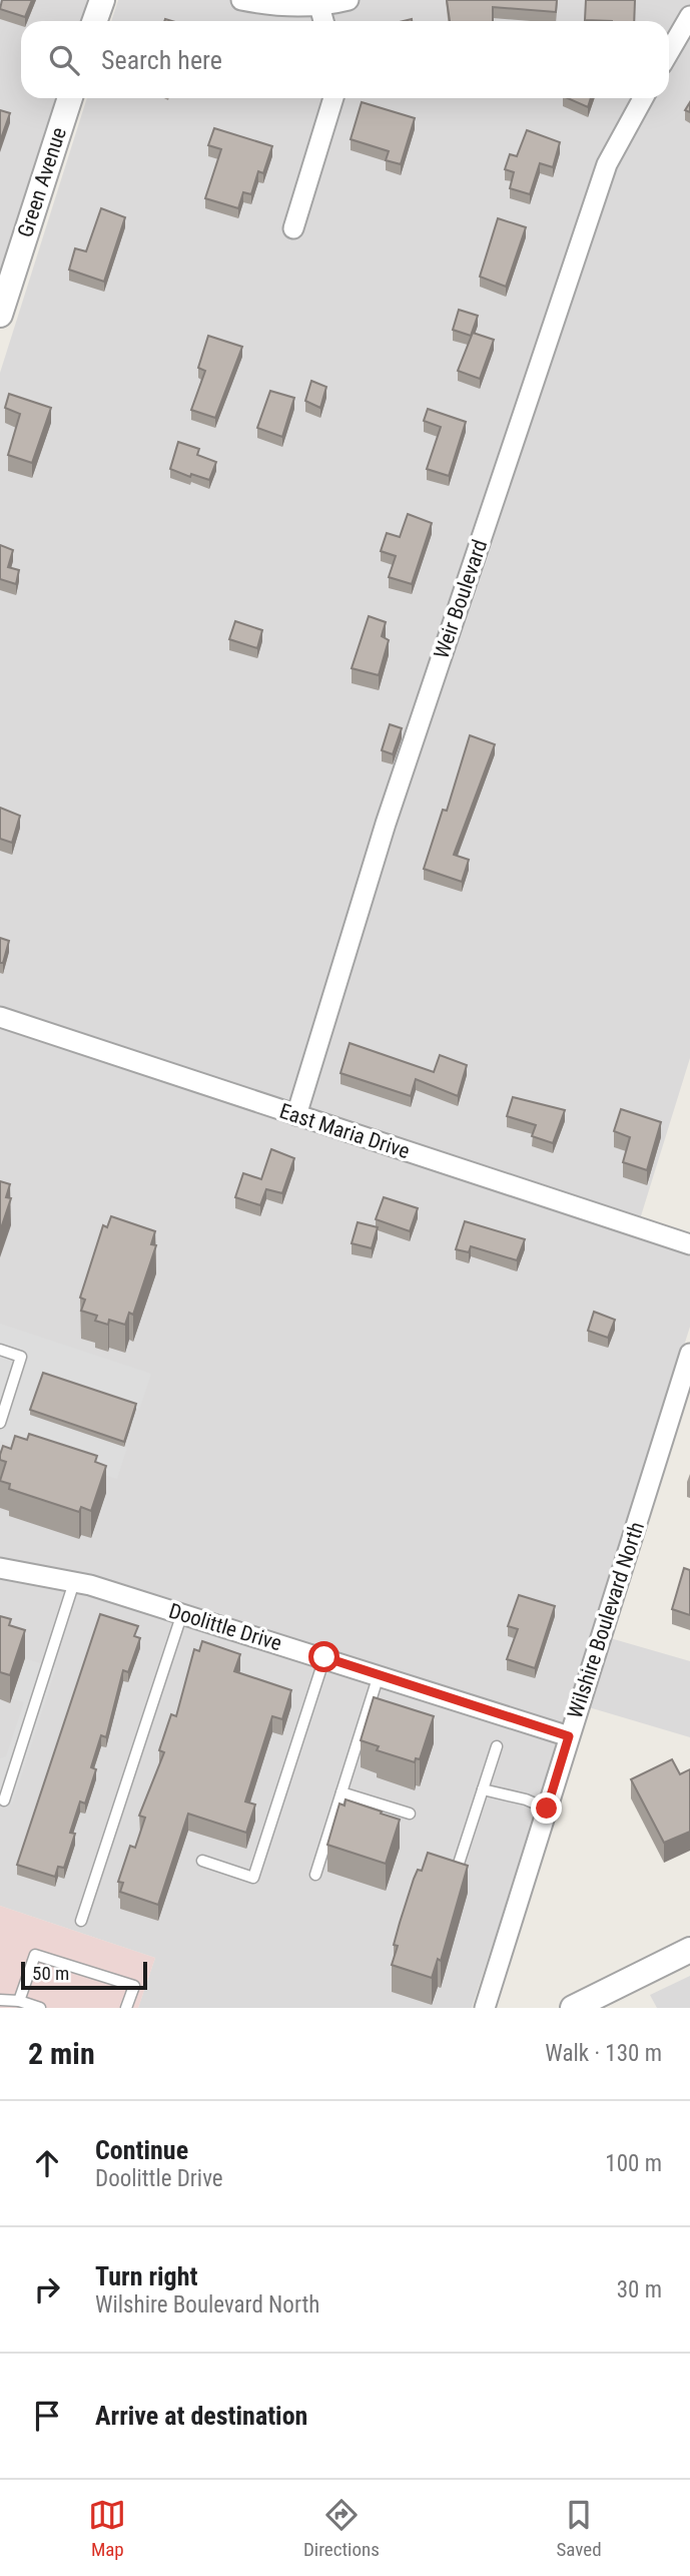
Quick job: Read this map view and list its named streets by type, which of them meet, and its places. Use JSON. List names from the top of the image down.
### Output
{
  "streets": {
    "street": [
      "Green Avenue",
      "Weir Boulevard",
      "East Maria Drive",
      "Wilshire Boulevard North",
      "Doolittle Drive"
    ]
  },
  "crossings": [
    ["Weir Boulevard", "East Maria Drive"],
    ["Wilshire Boulevard North", "Doolittle Drive"]
  ],
  "scale_bar": "50 m",
  "page": {
    "search": "Search here",
    "scale": "50 m",
    "heading": ["2 min", "Walk · 130 m"],
    "list": [
      ["Continue", "Doolittle Drive", "100 m"],
      ["Turn right", "Wilshire Boulevard North", "30 m"],
      "Arrive at destination"
    ],
    "nav": ["Map", "Directions", "Saved"]
  }
}
